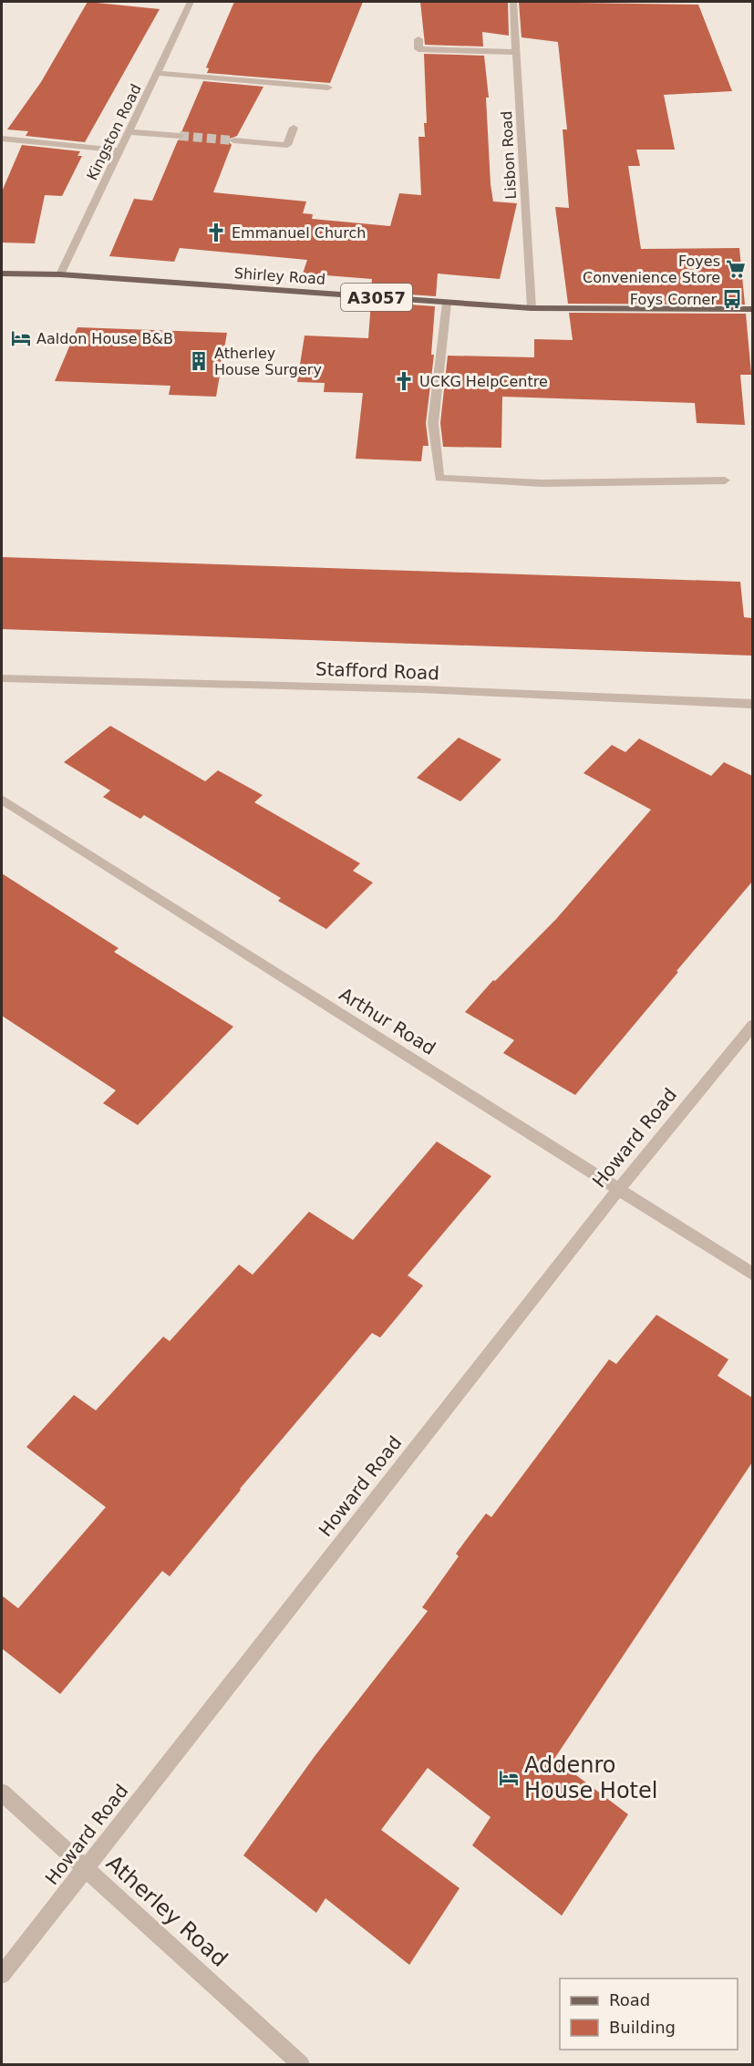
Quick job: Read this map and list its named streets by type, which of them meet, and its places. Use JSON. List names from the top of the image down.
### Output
{
  "streets": {
    "main road": ["Shirley Road", "A3057"],
    "street": [
      "Kingston Road",
      "Lisbon Road",
      "Stafford Road",
      "Arthur Road",
      "Howard Road",
      "Atherley Road"
    ]
  },
  "crossings": [
    ["Kingston Road", "Shirley Road"],
    ["Lisbon Road", "Shirley Road"],
    ["Arthur Road", "Howard Road"],
    ["Howard Road", "Atherley Road"]
  ],
  "places": {
    "church": ["Emmanuel Church", "UCKG HelpCentre"],
    "supermarket": ["Foyes Convenience Store"],
    "bus stop": ["Foys Corner"],
    "hotel": ["Aaldon House B&B", "Addenro House Hotel"],
    "building": ["Atherley House Surgery"]
  },
  "legend": ["Road", "Building"]
}
